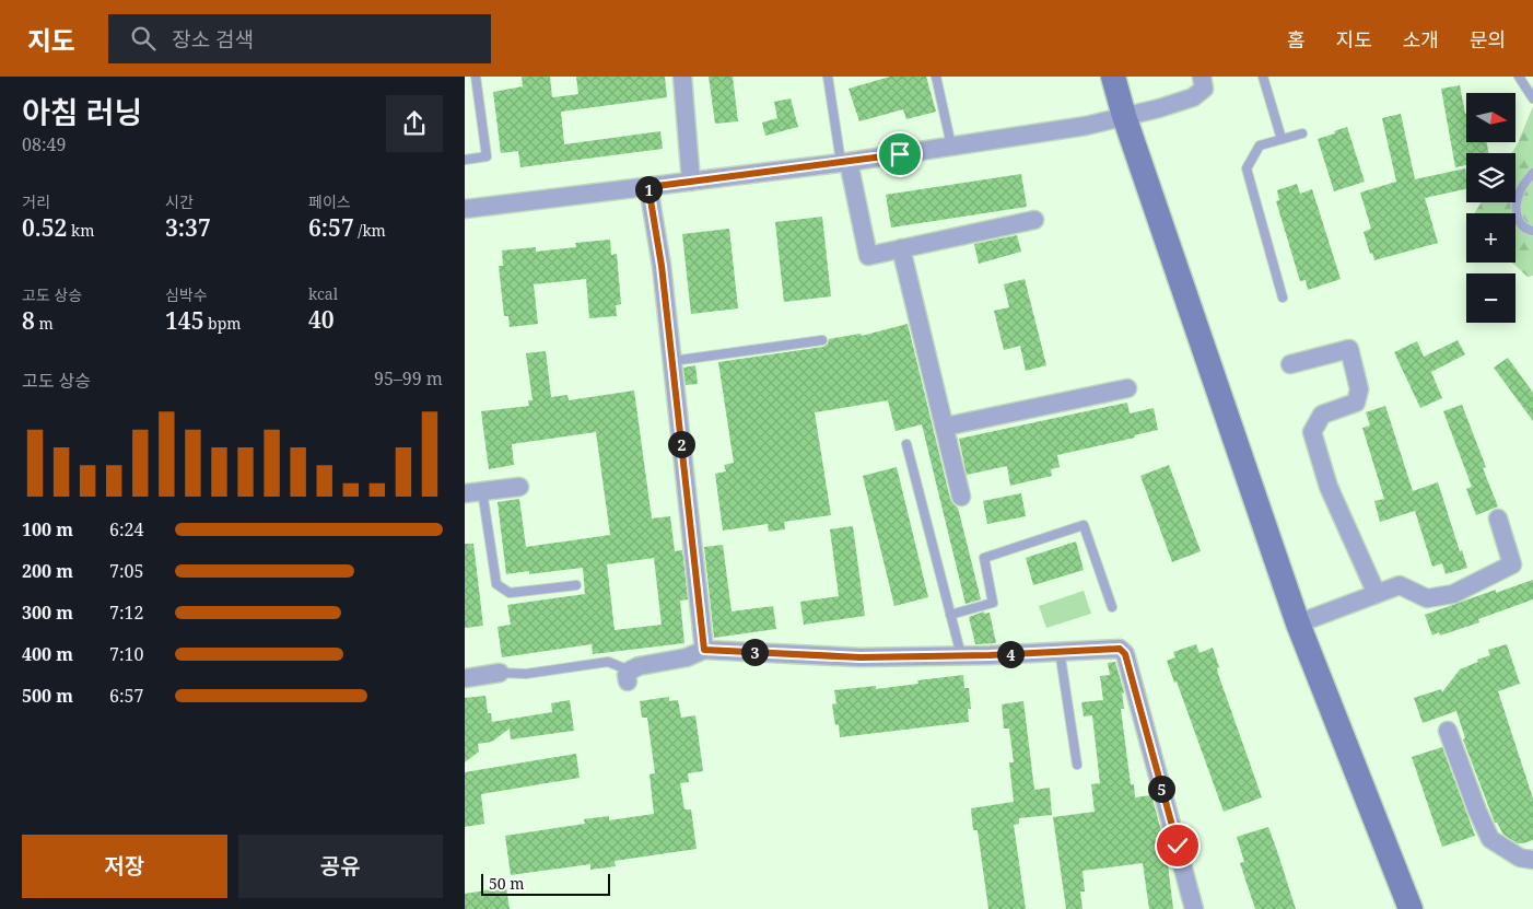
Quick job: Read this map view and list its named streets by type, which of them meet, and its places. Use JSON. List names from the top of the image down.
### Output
{
  "scale_bar": "50 m",
  "north": "right",
  "page": {
    "header": "지도",
    "search": "장소 검색",
    "nav": [
      "홈",
      "지도",
      "소개",
      "문의"
    ],
    "heading": ["아침 러닝", "08:49"],
    "map_buttons": ["+", "−"],
    "stats": [
      ["거리", "0.52 km"],
      ["시간", "3:37"],
      ["페이스", "6:57 /km"],
      ["고도 상승", "8 m"],
      ["심박수", "145 bpm"],
      ["kcal", "40"]
    ],
    "pins": [
      "1",
      "2",
      "3",
      "4",
      "5"
    ],
    "chart": ["고도 상승", "95–99 m"],
    "list": [
      {
        "name": "100 m",
        "note": "6:24"
      },
      {
        "name": "200 m",
        "note": "7:05"
      },
      {
        "name": "300 m",
        "note": "7:12"
      },
      {
        "name": "400 m",
        "note": "7:10"
      },
      {
        "name": "500 m",
        "note": "6:57"
      }
    ],
    "buttons": ["저장", "공유"],
    "scale": "50 m"
  }
}
